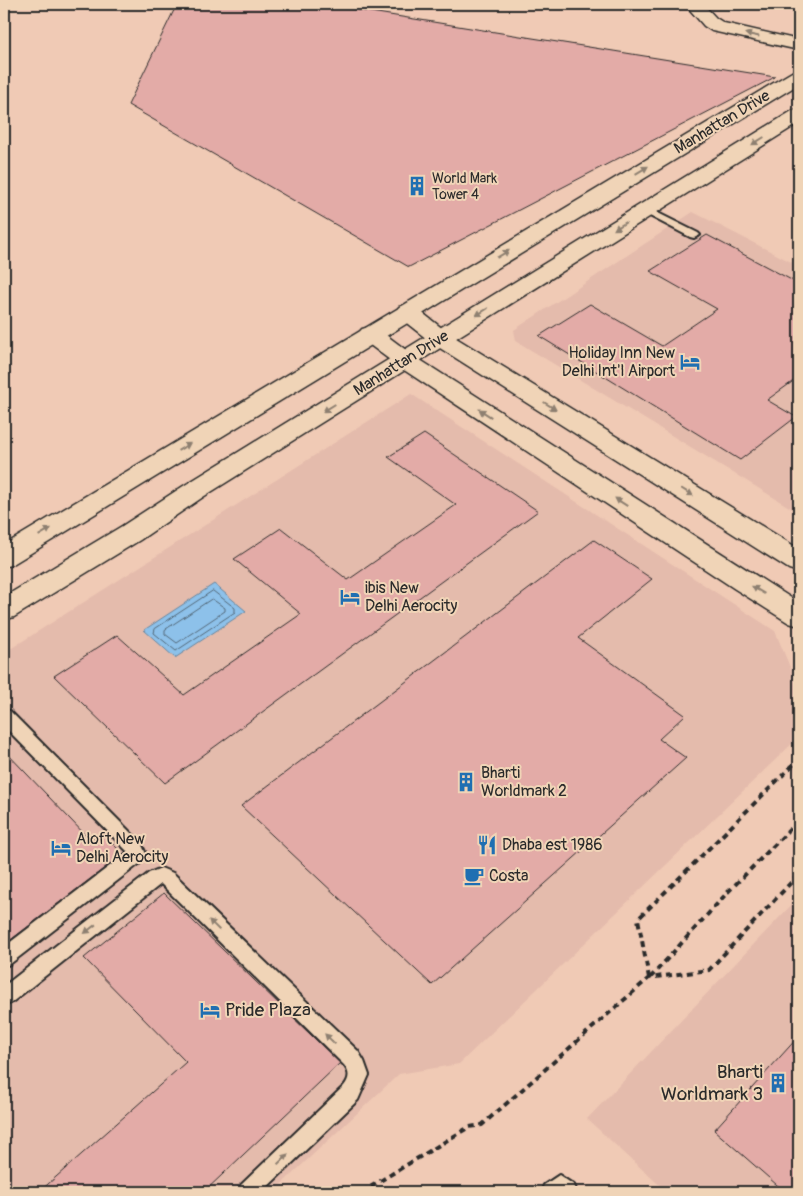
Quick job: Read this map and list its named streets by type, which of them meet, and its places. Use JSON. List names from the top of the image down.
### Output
{
  "streets": {
    "street": ["Manhattan Drive"]
  },
  "places": {
    "building": ["World Mark Tower 4", "Bharti Worldmark 2", "Bharti Worldmark 3"],
    "hotel": [
      "Holiday Inn New Delhi Int'l Airport",
      "ibis New Delhi Aerocity",
      "Aloft New Delhi Aerocity",
      "Pride Plaza"
    ],
    "restaurant": ["Dhaba est 1986"],
    "cafe": ["Costa"]
  }
}
